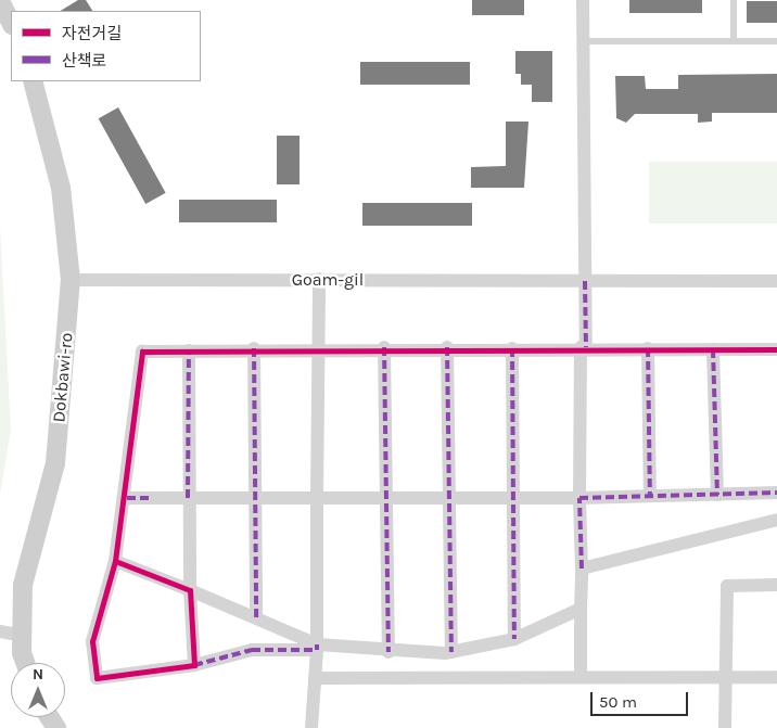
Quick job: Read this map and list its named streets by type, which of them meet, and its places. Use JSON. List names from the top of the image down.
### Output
{
  "streets": {
    "main road": ["Dokbawi-ro"],
    "street": ["Goam-gil"]
  },
  "crossings": [
    ["Goam-gil", "Dokbawi-ro"]
  ],
  "legend": ["자전거길", "산책로"],
  "scale_bar": "50 m",
  "north": "top"
}
